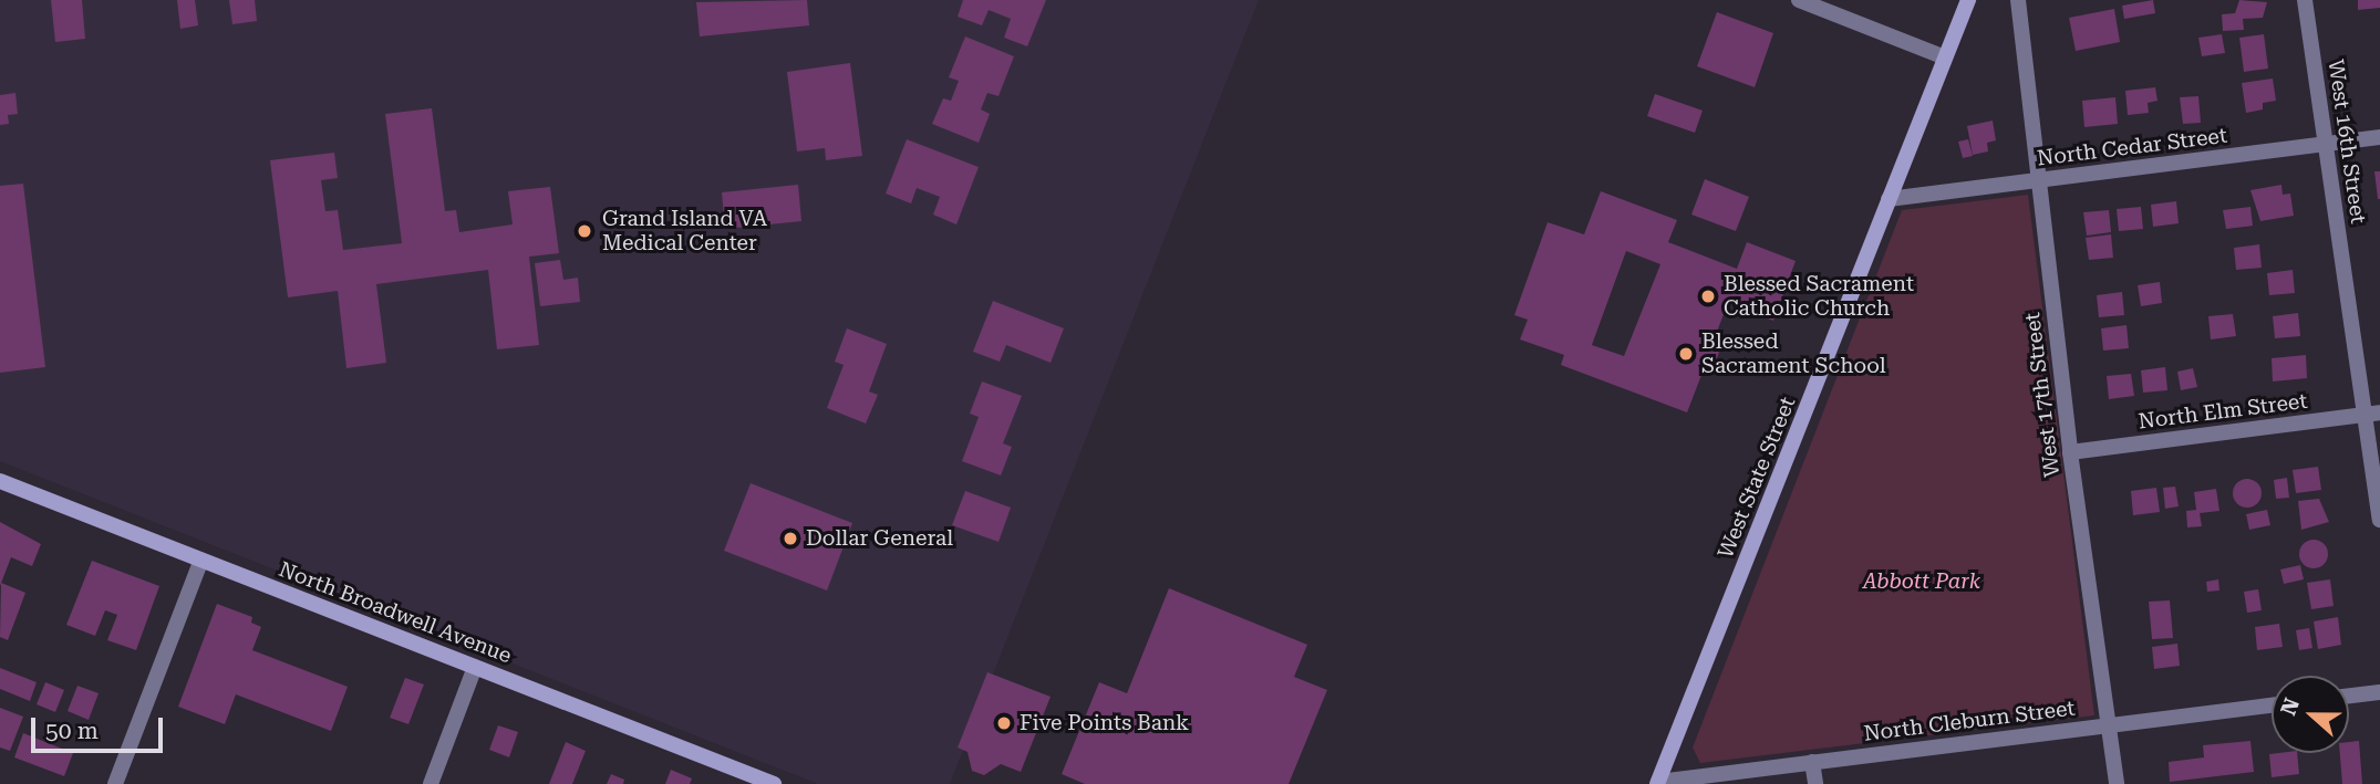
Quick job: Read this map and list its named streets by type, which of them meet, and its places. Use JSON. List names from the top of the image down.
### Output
{
  "streets": {
    "street": [
      "West 16th Street",
      "North Cedar Street",
      "West 17th Street",
      "North Elm Street",
      "West State Street",
      "North Broadwell Avenue",
      "North Cleburn Street"
    ]
  },
  "crossings": [
    ["West 16th Street", "North Cedar Street"],
    ["West 16th Street", "North Elm Street"],
    ["North Cedar Street", "West 17th Street"],
    ["North Cedar Street", "West State Street"],
    ["West 17th Street", "North Elm Street"],
    ["West 17th Street", "North Cleburn Street"],
    ["West State Street", "North Cleburn Street"]
  ],
  "parks": ["Abbott Park"],
  "places": [
    "Grand Island VA Medical Center",
    "Blessed Sacrament Catholic Church",
    "Blessed Sacrament School",
    "Dollar General",
    "Five Points Bank"
  ],
  "scale_bar": "50 m",
  "north": "left"
}
